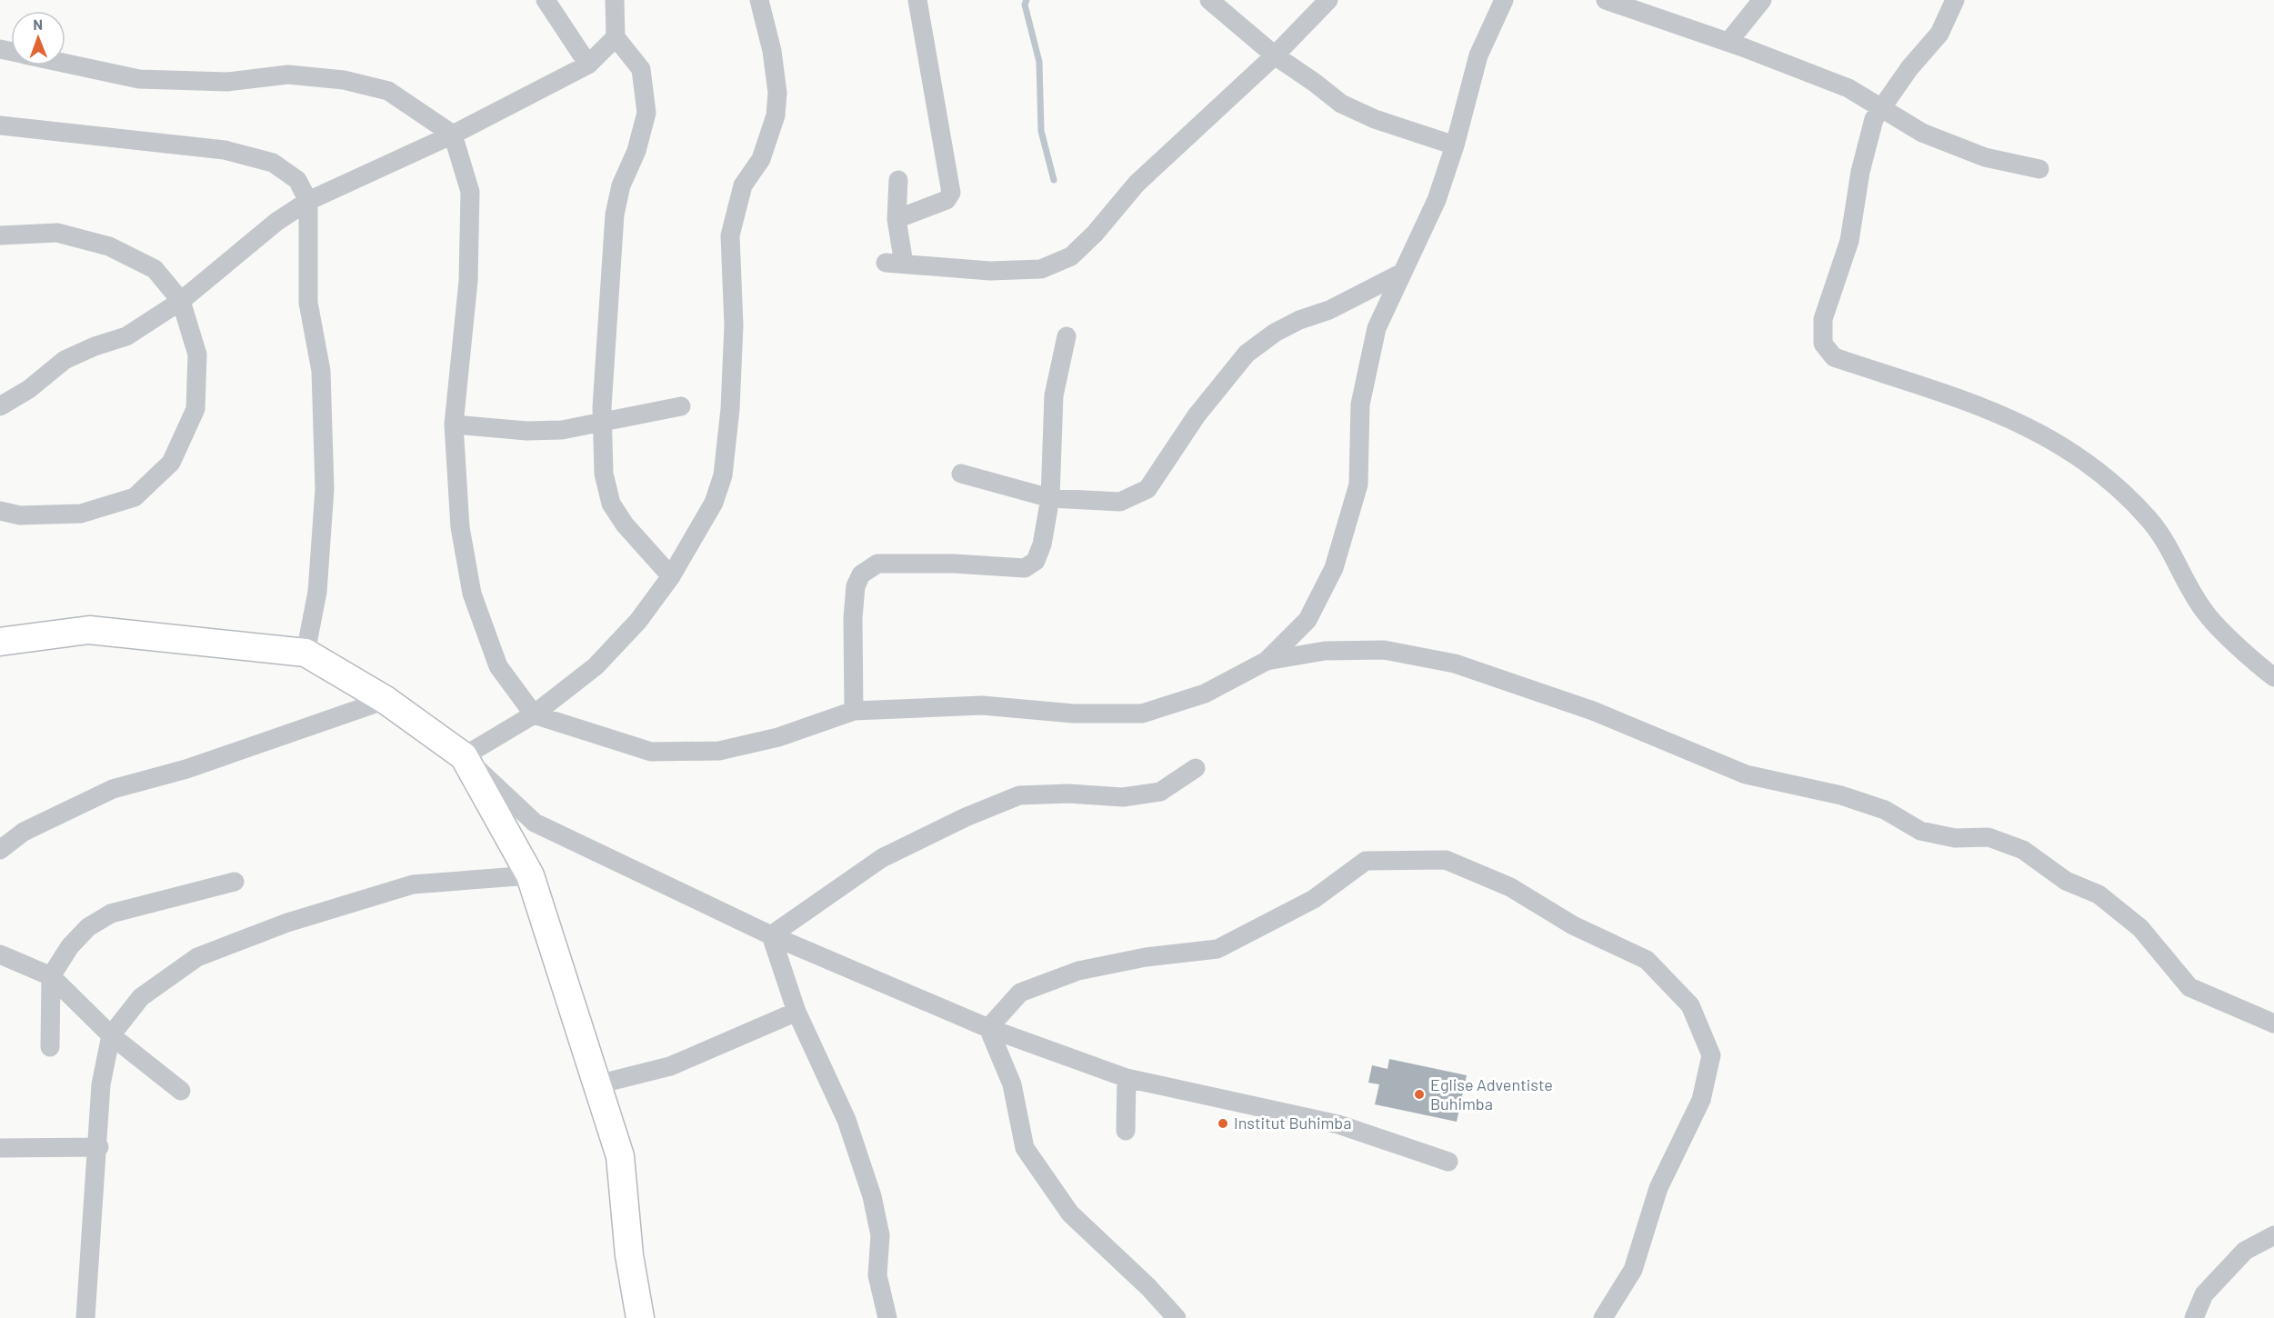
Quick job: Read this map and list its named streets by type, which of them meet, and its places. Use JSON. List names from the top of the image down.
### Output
{
  "places": ["Eglise Adventiste Buhimba", "Institut Buhimba"],
  "north": "top"
}
